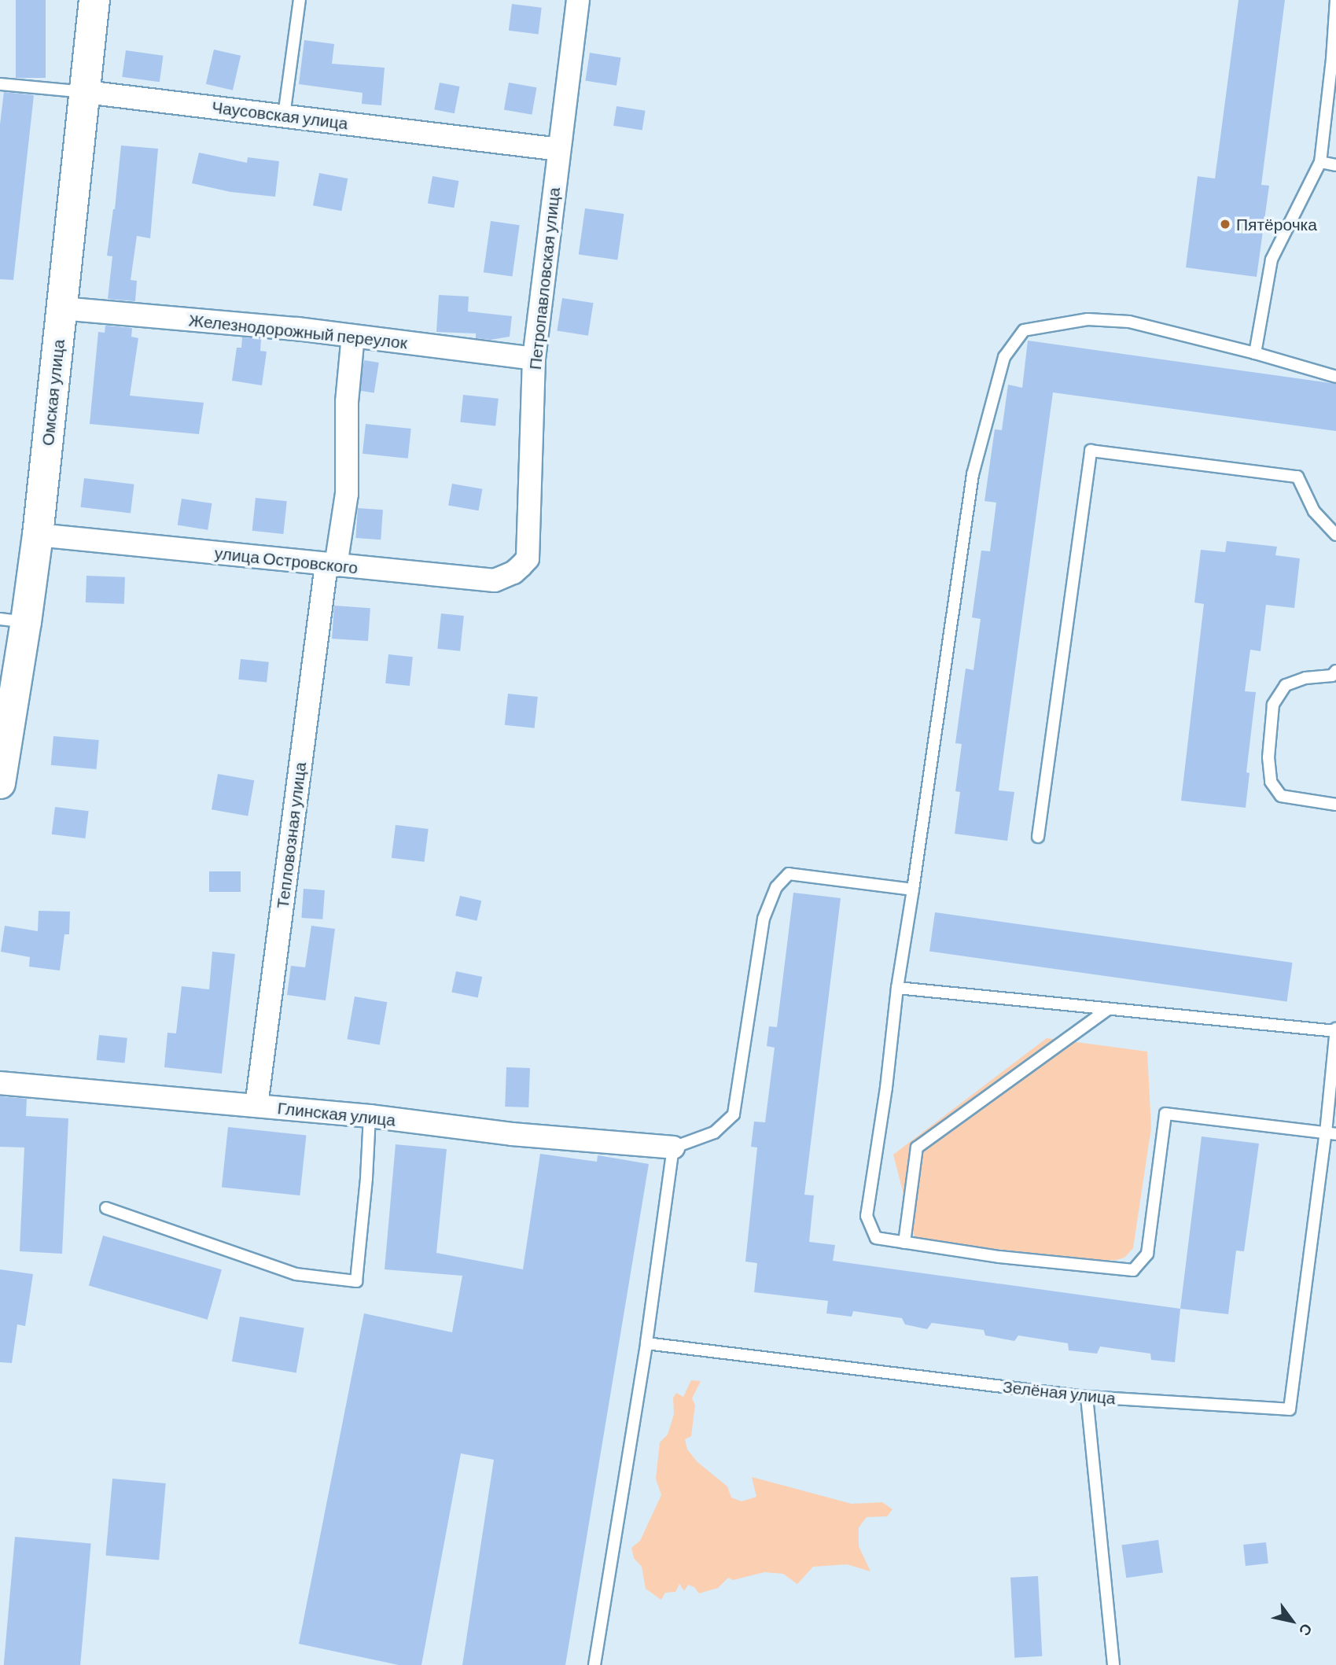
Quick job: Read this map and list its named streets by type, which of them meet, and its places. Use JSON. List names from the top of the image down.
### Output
{
  "streets": {
    "main road": ["Омская улица"],
    "street": [
      "Чаусовская улица",
      "Петропавловская улица",
      "Железнодорожный переулок",
      "улица Островского",
      "Тепловозная улица",
      "Глинская улица"
    ],
    "lane": ["Зелёная улица"]
  },
  "crossings": [
    ["Чаусовская улица", "Петропавловская улица"],
    ["Чаусовская улица", "Омская улица"],
    ["Петропавловская улица", "Железнодорожный переулок"],
    ["Петропавловская улица", "улица Островского"],
    ["Железнодорожный переулок", "Омская улица"],
    ["Железнодорожный переулок", "Тепловозная улица"],
    ["Омская улица", "улица Островского"],
    ["улица Островского", "Тепловозная улица"],
    ["Тепловозная улица", "Глинская улица"]
  ],
  "places": ["Пятёрочка"],
  "north": "bottom right"
}
